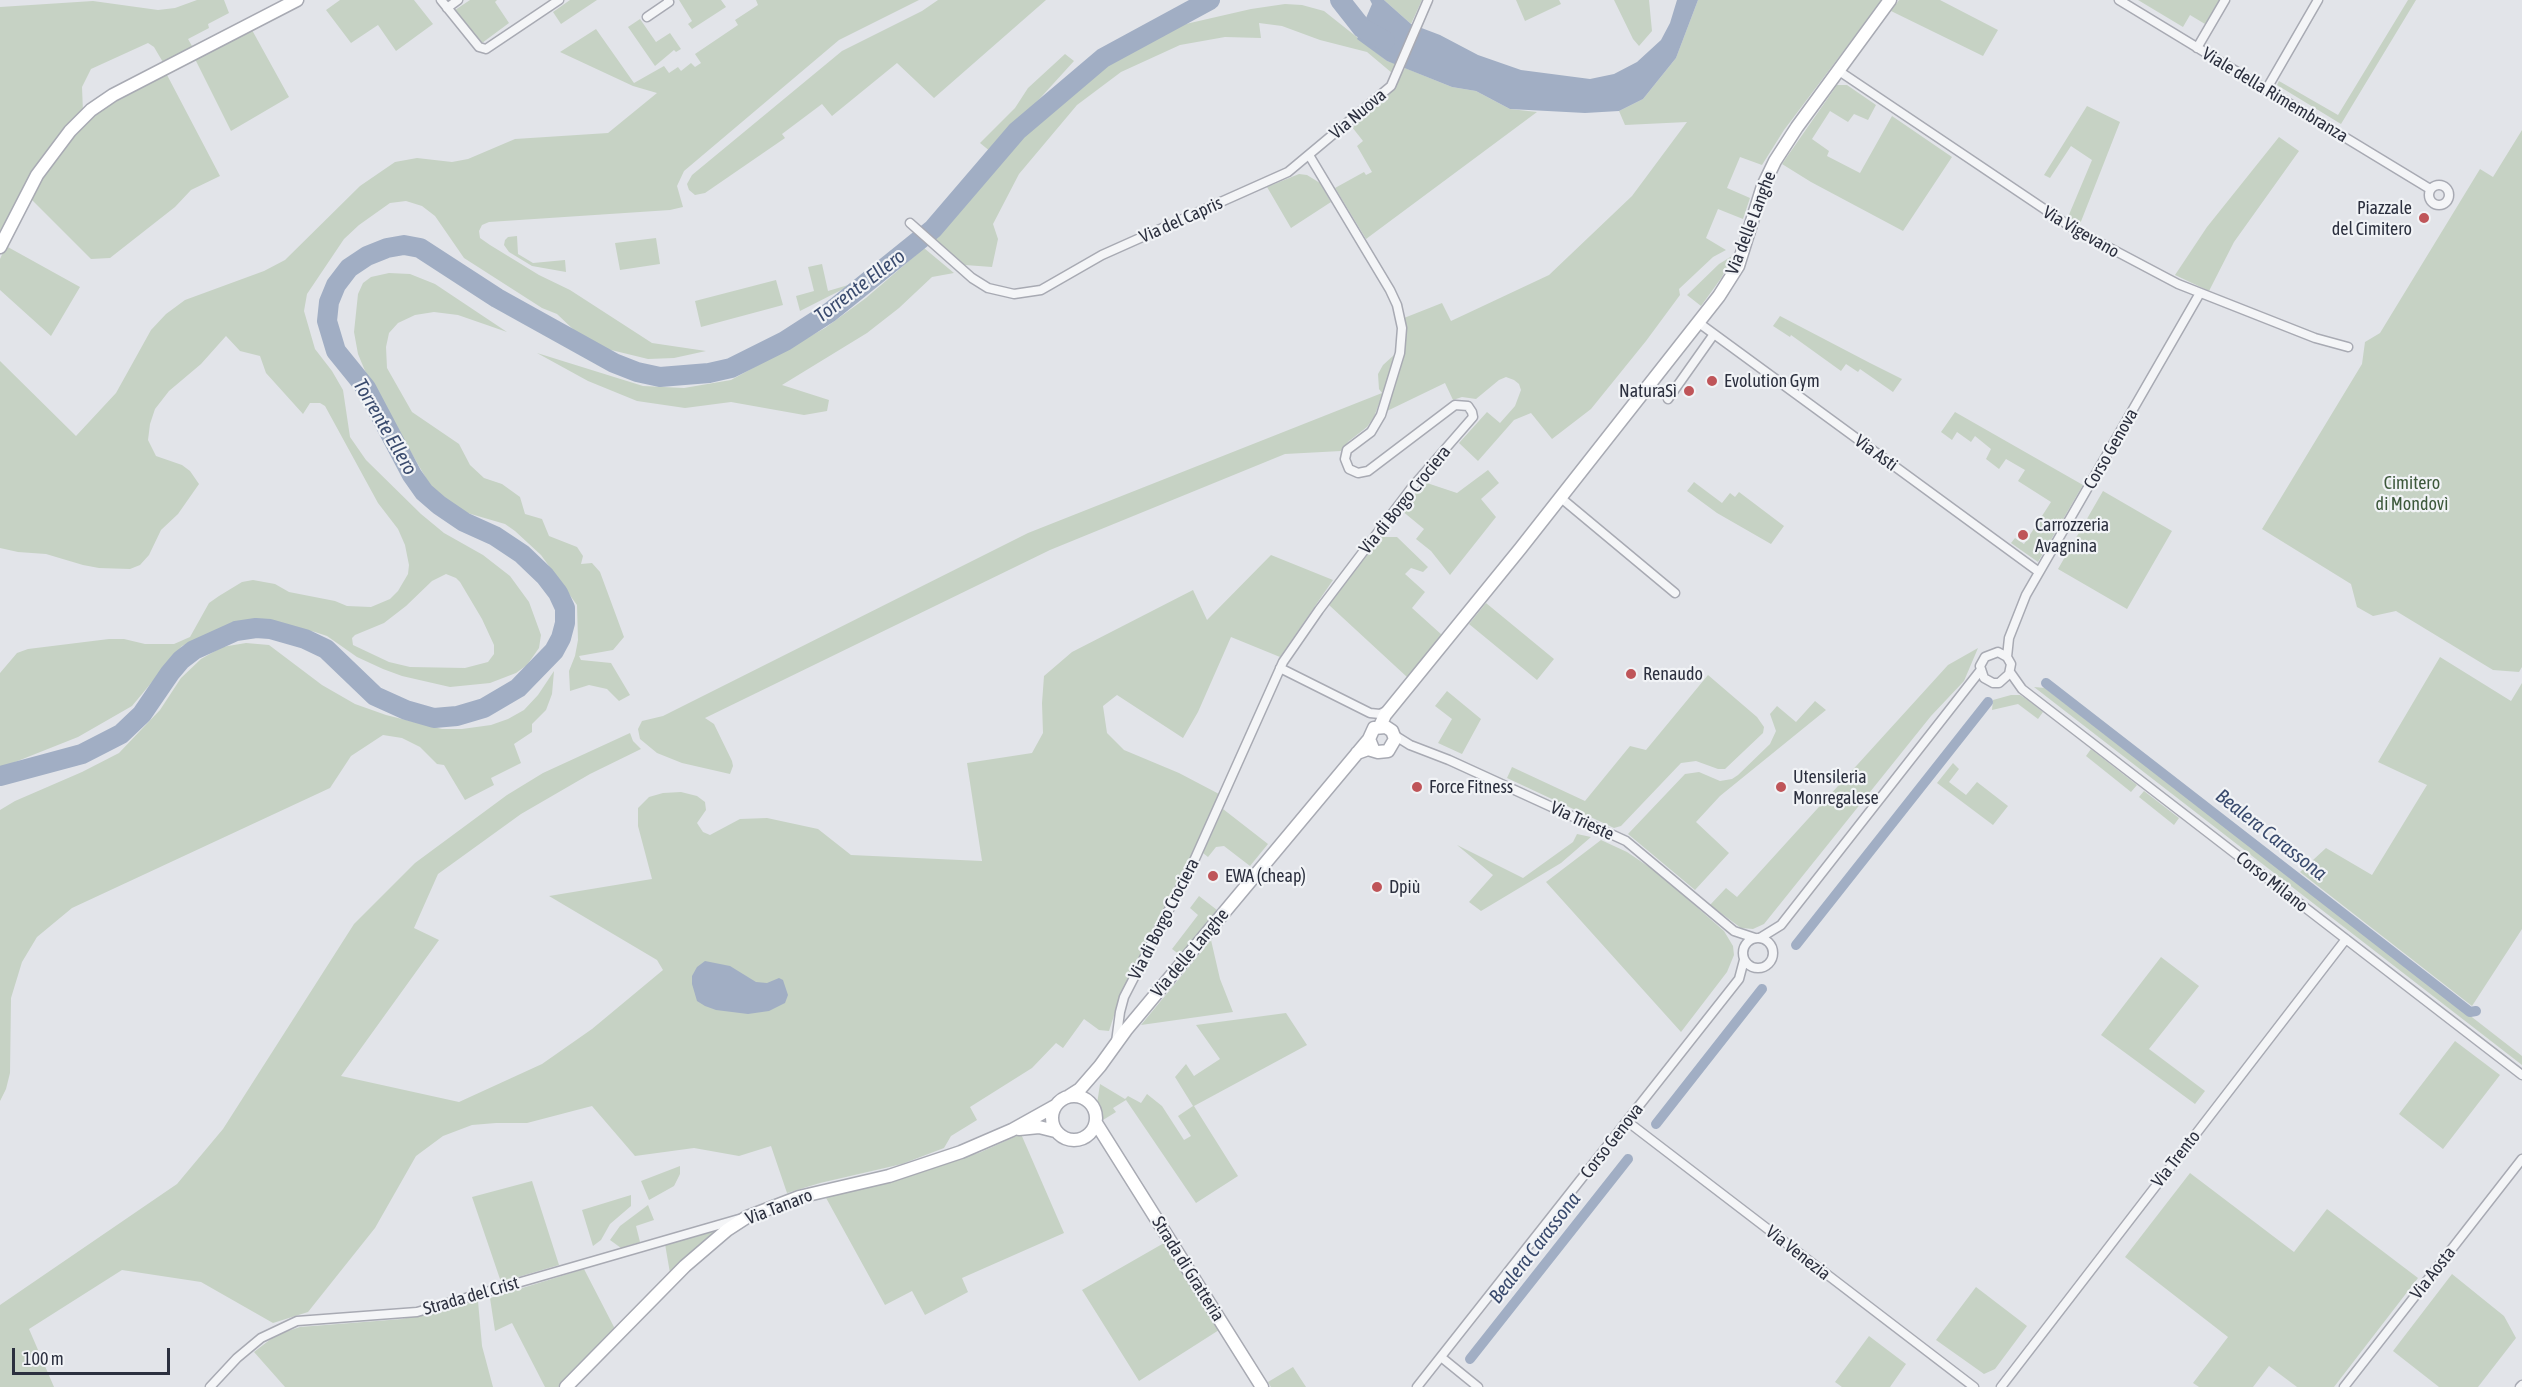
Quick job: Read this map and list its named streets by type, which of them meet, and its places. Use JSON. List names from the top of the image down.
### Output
{
  "streets": {
    "main road": ["Via delle Langhe", "Via Tanaro", "Strada di Gratteria"],
    "street": [
      "Viale della Rimembranza",
      "Via Nuova",
      "Via del Capris",
      "Via Vigevano",
      "Corso Genova",
      "Via Asti",
      "Via di Borgo Crociera",
      "Via Trieste",
      "Corso Milano",
      "Via Trento",
      "Via Venezia",
      "Via Aosta",
      "Strada del Crist"
    ]
  },
  "crossings": [
    ["Via Nuova", "Via del Capris"],
    ["Via Nuova", "Via di Borgo Crociera"],
    ["Via del Capris", "Via di Borgo Crociera"],
    ["Via delle Langhe", "Via Vigevano"],
    ["Via delle Langhe", "Via Asti"],
    ["Via delle Langhe", "Via di Borgo Crociera"],
    ["Via delle Langhe", "Via Trieste"],
    ["Via delle Langhe", "Via Tanaro"],
    ["Via delle Langhe", "Strada di Gratteria"],
    ["Via Vigevano", "Corso Genova"],
    ["Corso Genova", "Via Asti"],
    ["Corso Genova", "Via Trieste"],
    ["Corso Genova", "Corso Milano"],
    ["Corso Genova", "Via Venezia"],
    ["Corso Milano", "Via Trento"],
    ["Via Tanaro", "Strada di Gratteria"],
    ["Via Tanaro", "Strada del Crist"]
  ],
  "water": ["Torrente Ellero", "Bealera Carassona"],
  "parks": ["Cimitero di Mondovì"],
  "places": [
    "Piazzale del Cimitero",
    "Evolution Gym",
    "NaturaSì",
    "Carrozzeria Avagnina",
    "Renaudo",
    "Force Fitness",
    "Utensileria Monregalese",
    "EWA (cheap)",
    "Dpiù"
  ],
  "scale_bar": "100 m"
}
